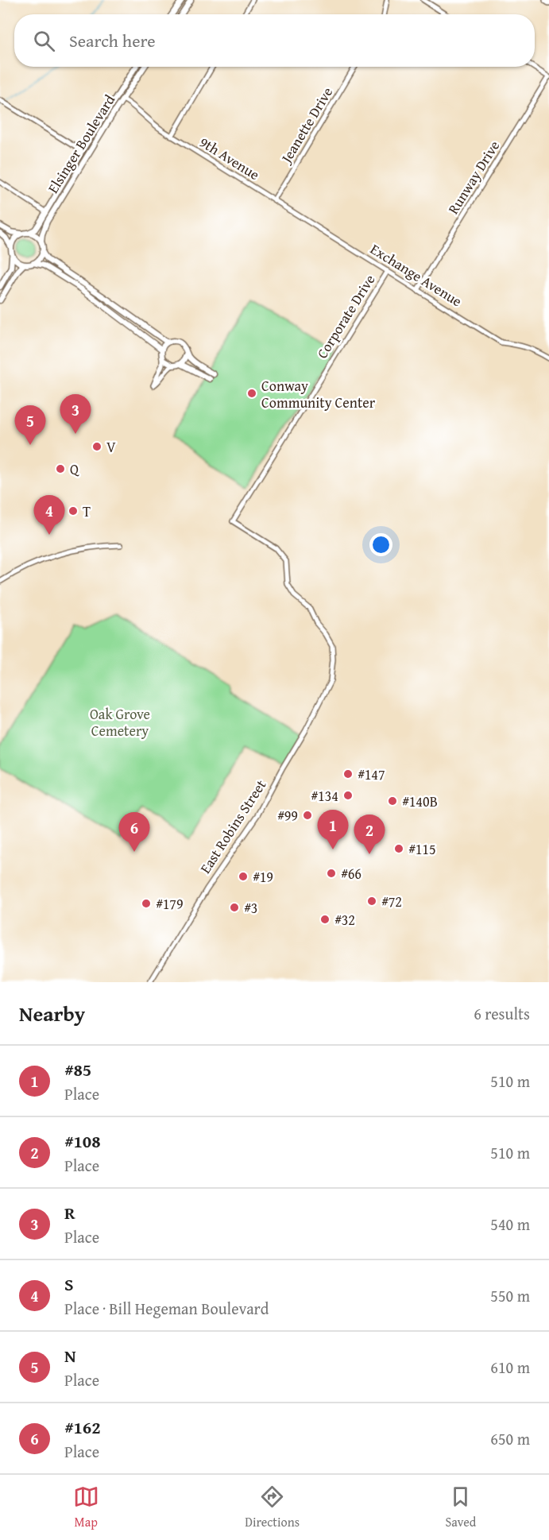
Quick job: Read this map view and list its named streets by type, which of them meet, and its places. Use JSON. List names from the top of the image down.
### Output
{
  "streets": {
    "street": [
      "Jeanette Drive",
      "Elsinger Boulevard",
      "9th Avenue",
      "Runway Drive",
      "Exchange Avenue",
      "Corporate Drive",
      "East Robins Street"
    ]
  },
  "crossings": [
    ["Jeanette Drive", "9th Avenue"],
    ["Jeanette Drive", "Exchange Avenue"],
    ["Elsinger Boulevard", "9th Avenue"],
    ["9th Avenue", "Exchange Avenue"],
    ["Runway Drive", "Exchange Avenue"],
    ["Exchange Avenue", "Corporate Drive"],
    ["Corporate Drive", "East Robins Street"]
  ],
  "parks": ["Oak Grove Cemetery"],
  "places": [
    "Conway Community Center",
    "V",
    "Q",
    "T",
    "#147",
    "#134",
    "#140B",
    "#99",
    "#115",
    "#66",
    "#19",
    "#72",
    "#179",
    "#3",
    "#32"
  ],
  "page": {
    "search": "Search here",
    "pins": [
      "3",
      "5",
      "4",
      "1",
      "6",
      "2"
    ],
    "heading": ["Nearby", "6 results"],
    "list": [
      {
        "mark": "1",
        "name": "#85",
        "note": "Place",
        "value": "510 m"
      },
      {
        "mark": "2",
        "name": "#108",
        "note": "Place",
        "value": "510 m"
      },
      {
        "mark": "3",
        "name": "R",
        "note": "Place",
        "value": "540 m"
      },
      {
        "mark": "4",
        "name": "S",
        "note": "Place · Bill Hegeman Boulevard",
        "value": "550 m"
      },
      {
        "mark": "5",
        "name": "N",
        "note": "Place",
        "value": "610 m"
      },
      {
        "mark": "6",
        "name": "#162",
        "note": "Place",
        "value": "650 m"
      }
    ],
    "nav": ["Map", "Directions", "Saved"]
  }
}
